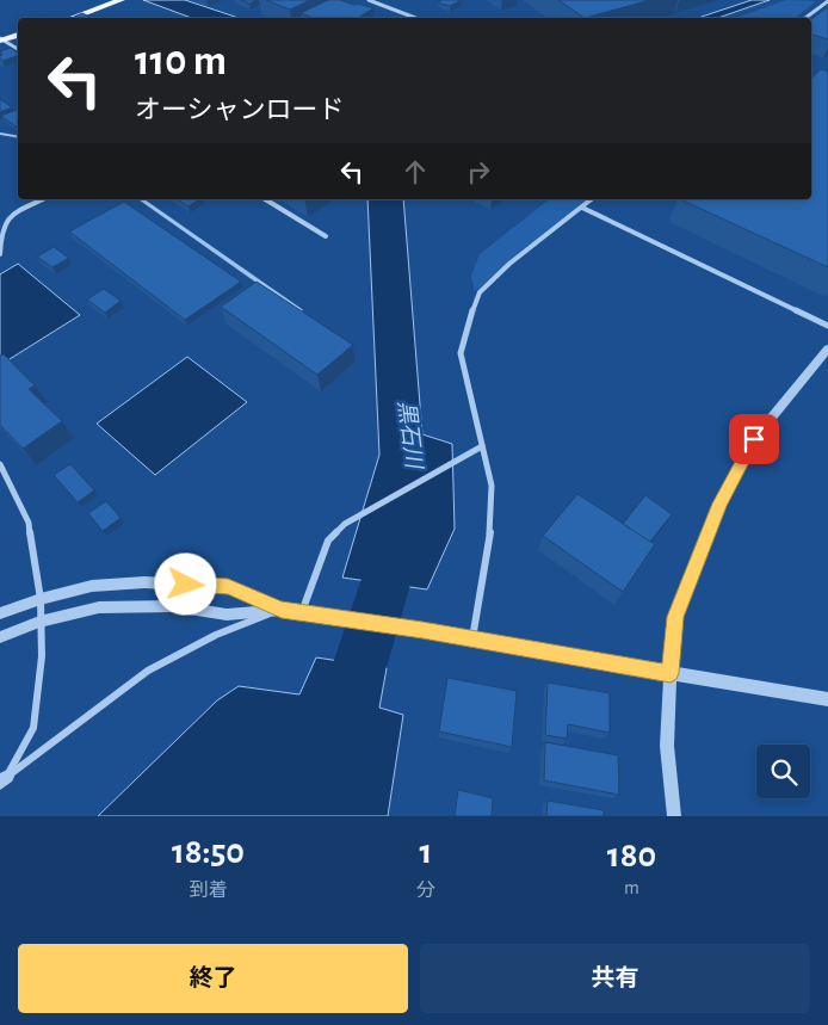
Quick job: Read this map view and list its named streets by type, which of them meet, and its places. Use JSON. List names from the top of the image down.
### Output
{
  "water": ["黒石川"],
  "page": {
    "turn": ["110 m", "オーシャンロード"],
    "eta": [
      "18:50",
      "到着",
      "1",
      "分",
      "180",
      "m"
    ],
    "buttons": ["終了", "共有"]
  }
}
